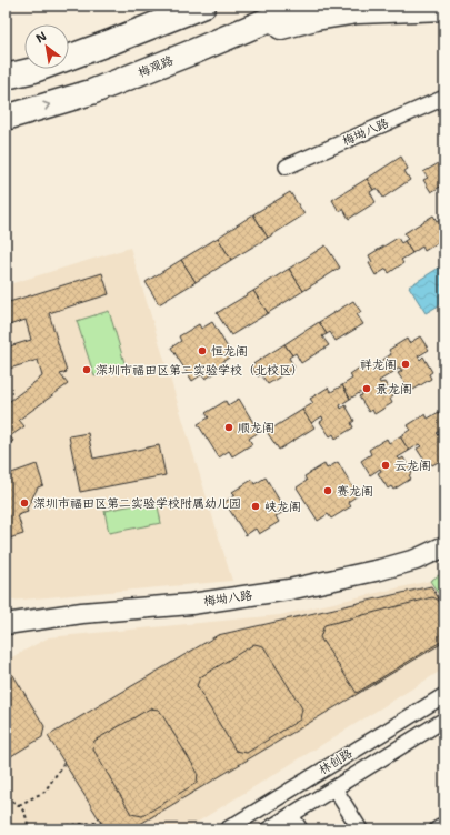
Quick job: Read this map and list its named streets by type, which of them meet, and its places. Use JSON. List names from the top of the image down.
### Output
{
  "streets": {
    "highway": ["梅观路"],
    "street": ["梅坳八路", "林创路"]
  },
  "places": [
    "恒龙阁",
    "祥龙阁",
    "深圳市福田区第二实验学校（北校区）",
    "景龙阁",
    "顺龙阁",
    "云龙阁",
    "赛龙阁",
    "深圳市福田区第二实验学校附属幼儿园",
    "峡龙阁"
  ],
  "north": "top left"
}
